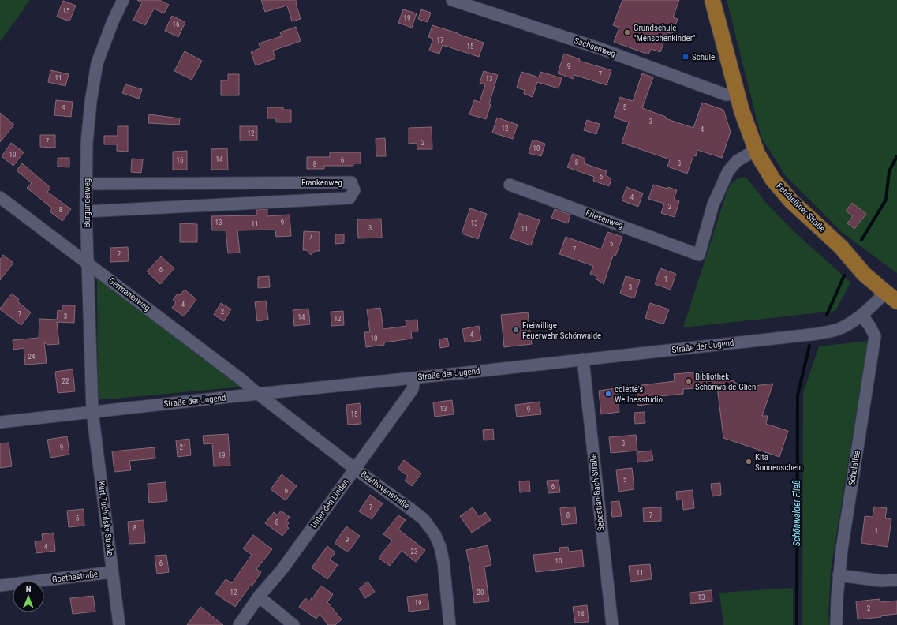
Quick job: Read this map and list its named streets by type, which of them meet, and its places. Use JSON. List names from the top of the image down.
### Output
{
  "streets": {
    "main road": ["Fehrbelliner Straße"],
    "street": [
      "Sachsenweg",
      "Frankenweg",
      "Burgunderweg",
      "Friesenweg",
      "Germanenweg",
      "Straße der Jugend",
      "Schulallee",
      "Beethovenstraße",
      "Sebastian-Bach-Straße",
      "Unter den Linden",
      "Kurt-Tucholsky-Straße",
      "Goethestraße"
    ]
  },
  "crossings": [
    ["Sachsenweg", "Fehrbelliner Straße"],
    ["Frankenweg", "Burgunderweg"],
    ["Burgunderweg", "Germanenweg"],
    ["Burgunderweg", "Straße der Jugend"],
    ["Burgunderweg", "Kurt-Tucholsky-Straße"],
    ["Fehrbelliner Straße", "Friesenweg"],
    ["Fehrbelliner Straße", "Straße der Jugend"],
    ["Germanenweg", "Straße der Jugend"],
    ["Germanenweg", "Beethovenstraße"],
    ["Straße der Jugend", "Schulallee"],
    ["Straße der Jugend", "Beethovenstraße"],
    ["Straße der Jugend", "Sebastian-Bach-Straße"],
    ["Straße der Jugend", "Unter den Linden"],
    ["Straße der Jugend", "Kurt-Tucholsky-Straße"],
    ["Beethovenstraße", "Unter den Linden"],
    ["Kurt-Tucholsky-Straße", "Goethestraße"]
  ],
  "water": ["Schönwalder Fließ"],
  "places": {
    "other": [
      "Grundschule \"Menschenkinder\"",
      "Freiwillige Feuerwehr Schönwalde",
      "Bibliothek Schönwalde-Glien",
      "colette's Wellnesstudio",
      "Kita Sonnenschein"
    ],
    "transit": ["Schule"]
  },
  "house_numbers": [
    "15",
    "19",
    "16",
    "17",
    "15",
    "9",
    "7",
    "11",
    "13",
    "5",
    "9",
    "3",
    "12",
    "4",
    "12",
    "7",
    "2",
    "10",
    "10",
    "14",
    "16",
    "6",
    "8",
    "3",
    "8",
    "6",
    "4",
    "2",
    "8",
    "13",
    "9",
    "13",
    "11",
    "3",
    "11",
    "7",
    "5",
    "7",
    "2",
    "6",
    "1",
    "3",
    "4",
    "2",
    "7",
    "3",
    "14",
    "12",
    "4",
    "10",
    "24",
    "22",
    "13",
    "9",
    "15",
    "3",
    "9",
    "21",
    "19",
    "5",
    "6",
    "6",
    "7",
    "8",
    "7",
    "5",
    "8",
    "8",
    "1",
    "9",
    "4",
    "23",
    "10",
    "6",
    "11",
    "12",
    "20",
    "13",
    "19",
    "2",
    "14"
  ],
  "north": "top"
}
